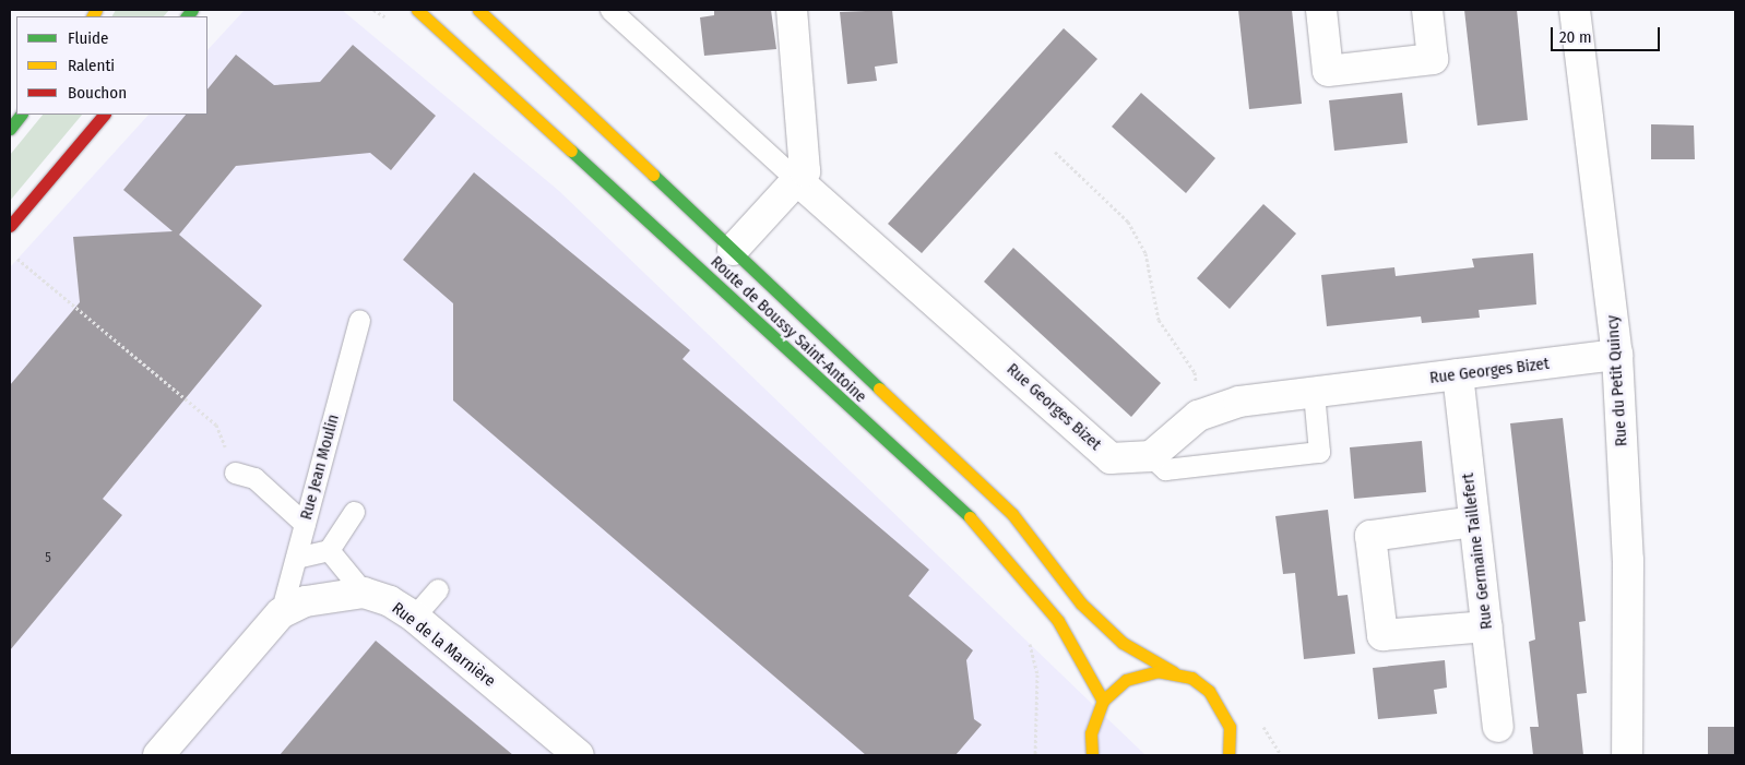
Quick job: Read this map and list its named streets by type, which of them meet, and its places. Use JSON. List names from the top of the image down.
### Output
{
  "streets": {
    "main road": ["Route de Boussy Saint-Antoine"],
    "street": [
      "Rue Georges Bizet",
      "Rue du Petit Quincy",
      "Rue Germaine Taillefert",
      "Rue de la Marnière"
    ],
    "lane": ["Rue Jean Moulin"]
  },
  "crossings": [
    ["Rue Georges Bizet", "Rue du Petit Quincy"],
    ["Rue Georges Bizet", "Rue Germaine Taillefert"],
    ["Rue Jean Moulin", "Rue de la Marnière"]
  ],
  "house_numbers": ["5"],
  "legend": ["Fluide", "Ralenti", "Bouchon"],
  "scale_bar": "20 m"
}
